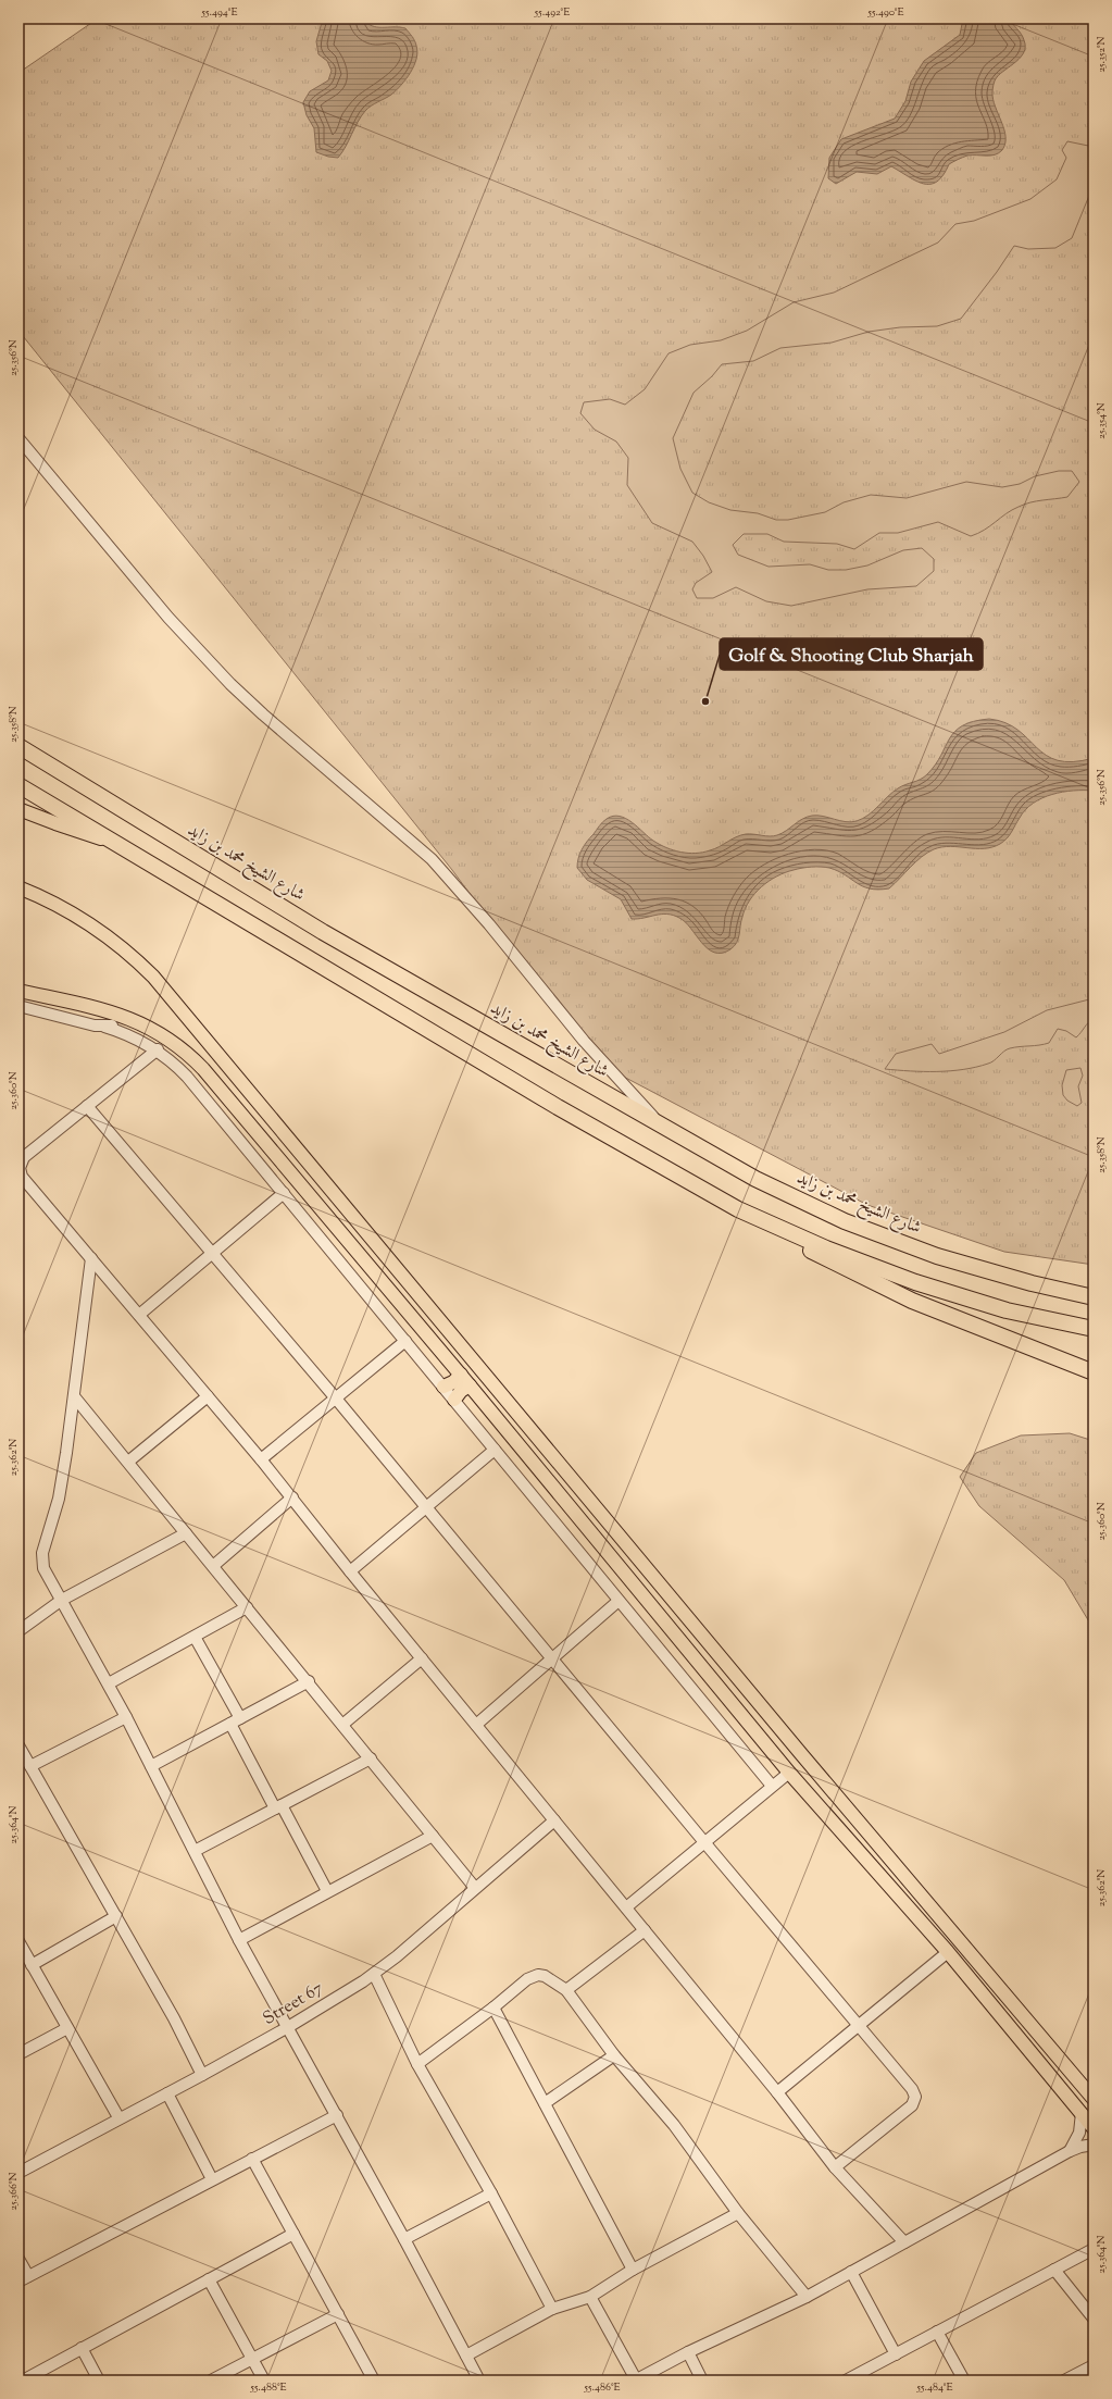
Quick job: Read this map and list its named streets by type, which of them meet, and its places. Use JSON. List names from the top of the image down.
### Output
{
  "streets": {
    "highway": ["شارع الشيخ محمد بن زايد"],
    "street": ["Street 67"]
  },
  "places": ["Golf & Shooting Club Sharjah"],
  "coordinates": [
    "55.494°E",
    "55.492°E",
    "55.490°E",
    "25.352°N",
    "25.356°N",
    "25.354°N",
    "25.358°N",
    "25.360°N",
    "25.362°N",
    "25.364°N",
    "25.366°N",
    "55.488°E",
    "55.486°E",
    "55.484°E"
  ]
}
